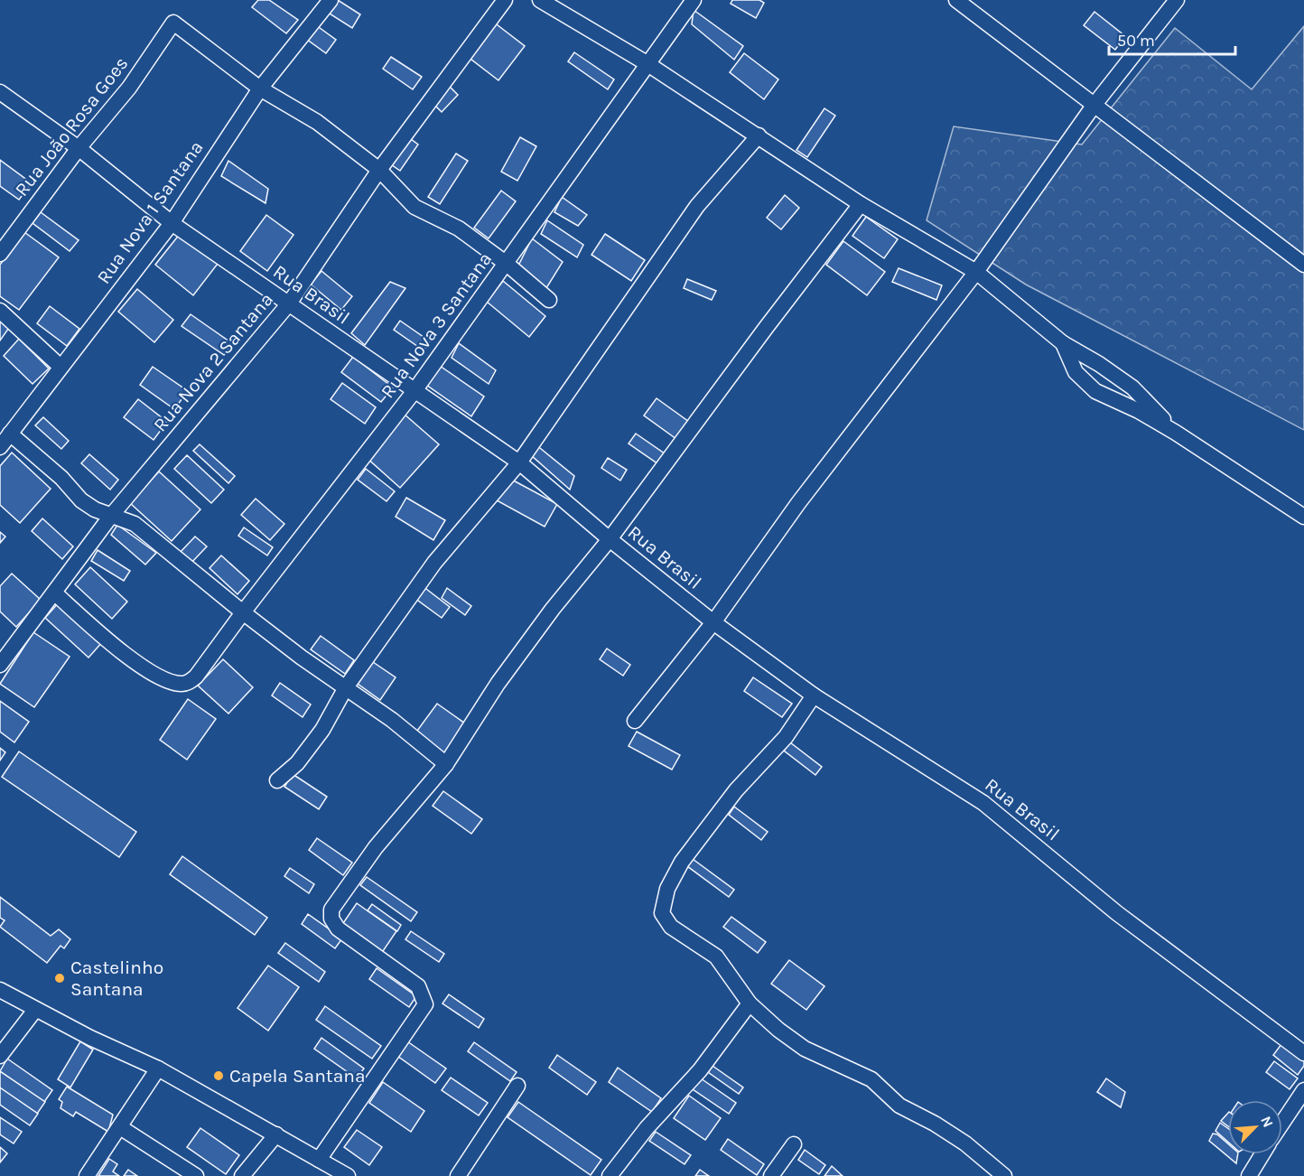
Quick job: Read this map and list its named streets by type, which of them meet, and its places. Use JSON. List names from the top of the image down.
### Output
{
  "streets": {
    "street": [
      "Rua João Rosa Goes",
      "Rua Nova 1 Santana",
      "Rua Brasil",
      "Rua Nova 3 Santana",
      "Rua Nova 2 Santana"
    ]
  },
  "crossings": [
    ["Rua João Rosa Goes", "Rua Nova 1 Santana"],
    ["Rua João Rosa Goes", "Rua Brasil"],
    ["Rua Nova 1 Santana", "Rua Brasil"],
    ["Rua Brasil", "Rua Nova 3 Santana"],
    ["Rua Brasil", "Rua Nova 2 Santana"],
    ["Rua Nova 3 Santana", "Rua Nova 2 Santana"]
  ],
  "places": ["Castelinho Santana", "Capela Santana"],
  "scale_bar": "50 m",
  "north": "top right"
}
